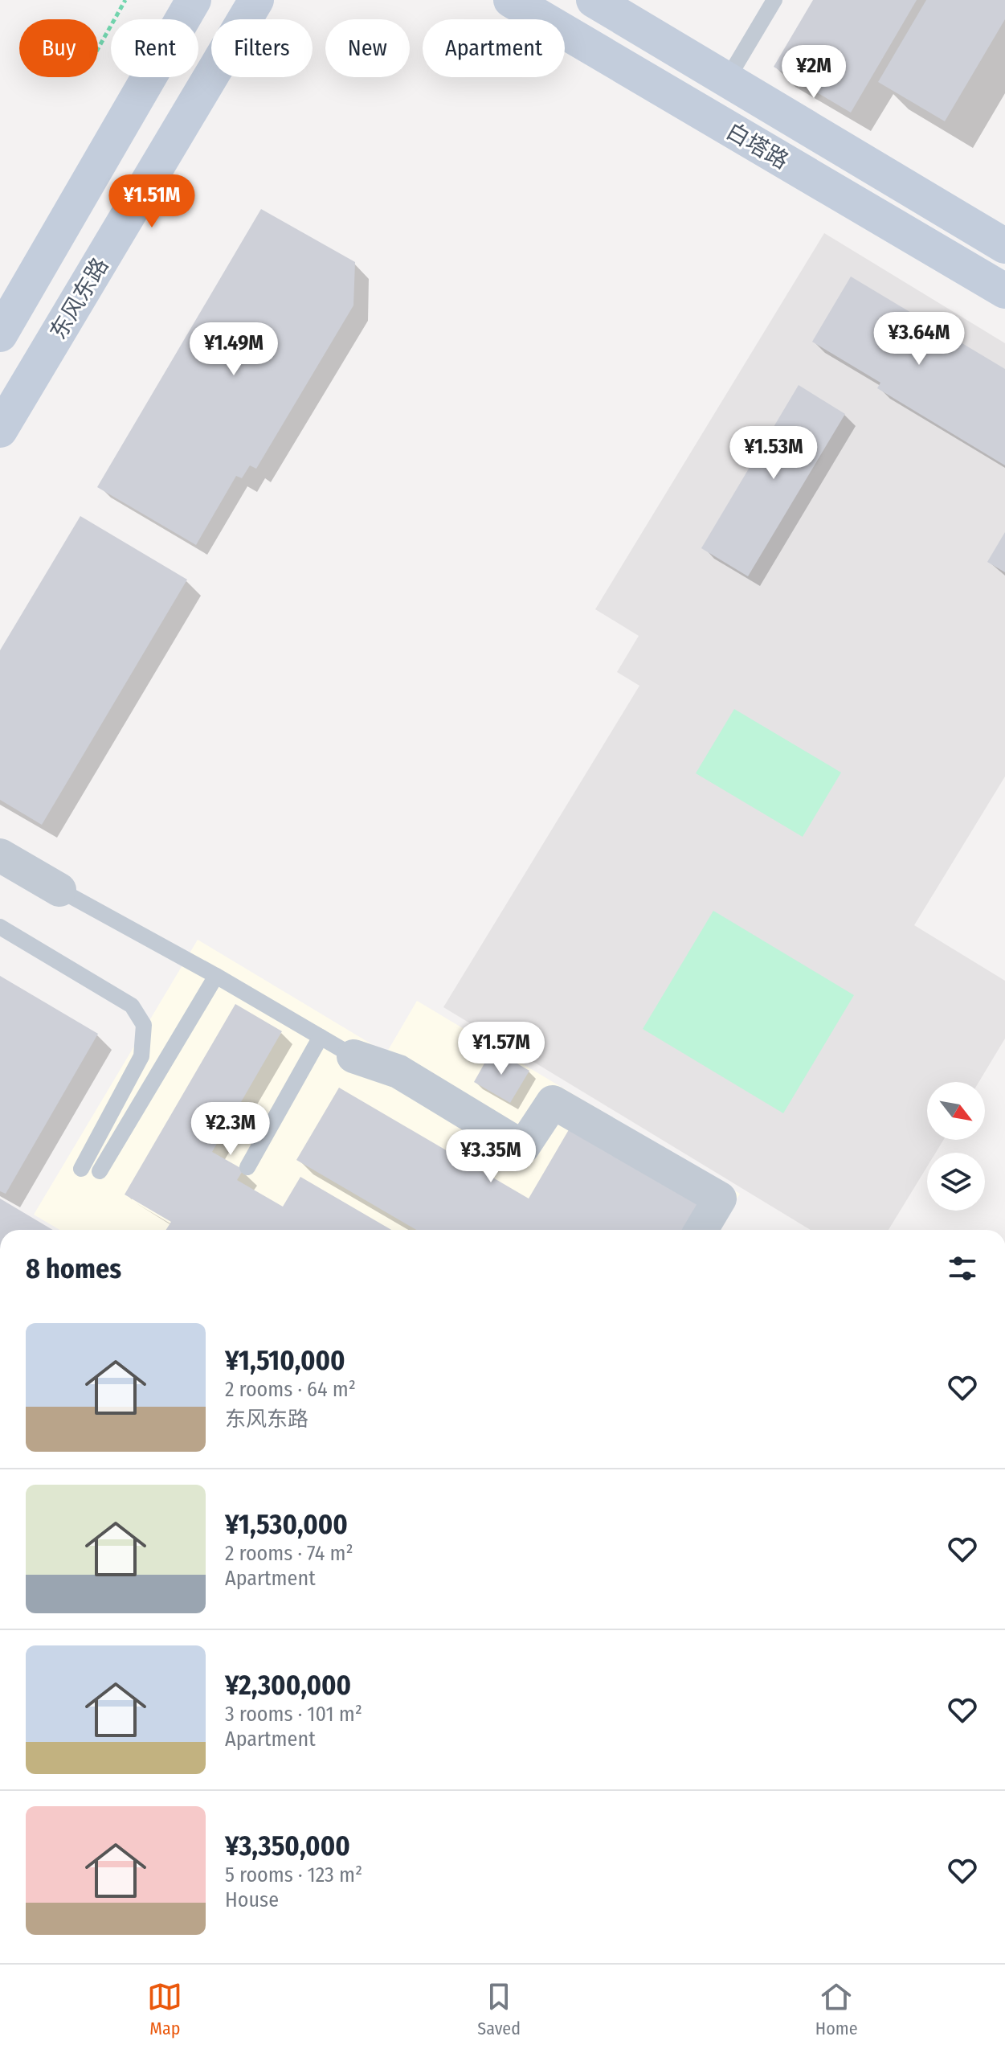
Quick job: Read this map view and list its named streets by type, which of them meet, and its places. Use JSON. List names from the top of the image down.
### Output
{
  "streets": {
    "main road": ["白塔路", "东风东路"]
  },
  "north": "bottom right",
  "page": {
    "chip": [
      "Buy",
      "Rent",
      "Filters",
      "New",
      "Apartment"
    ],
    "price": [
      "¥2M",
      "¥1.51M",
      "¥3.64M",
      "¥1.49M",
      "¥1.53M",
      "¥1.57M",
      "¥2.3M",
      "¥3.35M"
    ],
    "heading": "8 homes",
    "list": [
      {
        "name": "¥1,510,000",
        "note": "2 rooms · 64 m² · 东风东路"
      },
      {
        "name": "¥1,530,000",
        "note": "2 rooms · 74 m² · Apartment"
      },
      {
        "name": "¥2,300,000",
        "note": "3 rooms · 101 m² · Apartment"
      },
      {
        "name": "¥3,350,000",
        "note": "5 rooms · 123 m² · House"
      }
    ],
    "tabs": ["Map", "Saved", "Home"]
  }
}
